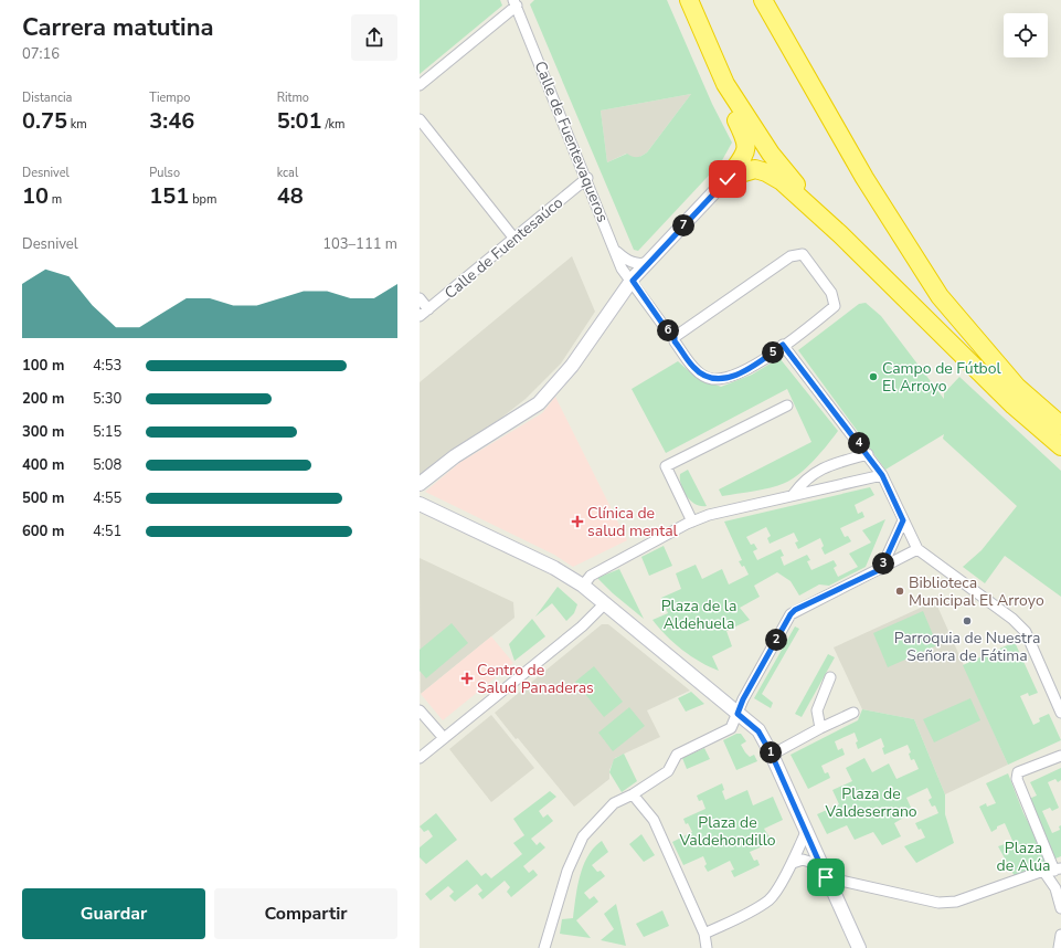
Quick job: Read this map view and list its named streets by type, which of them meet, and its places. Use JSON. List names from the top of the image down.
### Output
{
  "streets": {
    "street": ["Calle de Fuentevaqueros", "Calle de Fuentesaúco"]
  },
  "crossings": [
    ["Calle de Fuentevaqueros", "Calle de Fuentesaúco"]
  ],
  "parks": [
    "Plaza de la Aldehuela",
    "Plaza de Valdeserrano",
    "Plaza de Valdehondillo",
    "Plaza de Alúa"
  ],
  "places": {
    "other": ["Campo de Fútbol El Arroyo", "Biblioteca Municipal El Arroyo", "Parroquia de Nuestra Señora de Fátima"],
    "health": ["Clínica de salud mental", "Centro de Salud Panaderas"]
  },
  "page": {
    "heading": ["Carrera matutina", "07:16"],
    "stats": [
      ["Distancia", "0.75 km"],
      ["Tiempo", "3:46"],
      ["Ritmo", "5:01 /km"],
      ["Desnivel", "10 m"],
      ["Pulso", "151 bpm"],
      ["kcal", "48"]
    ],
    "pins": [
      "7",
      "6",
      "5",
      "4",
      "3",
      "2",
      "1"
    ],
    "chart": ["Desnivel", "103–111 m"],
    "list": [
      {
        "name": "100 m",
        "note": "4:53"
      },
      {
        "name": "200 m",
        "note": "5:30"
      },
      {
        "name": "300 m",
        "note": "5:15"
      },
      {
        "name": "400 m",
        "note": "5:08"
      },
      {
        "name": "500 m",
        "note": "4:55"
      },
      {
        "name": "600 m",
        "note": "4:51"
      }
    ],
    "buttons": ["Guardar", "Compartir"]
  }
}
